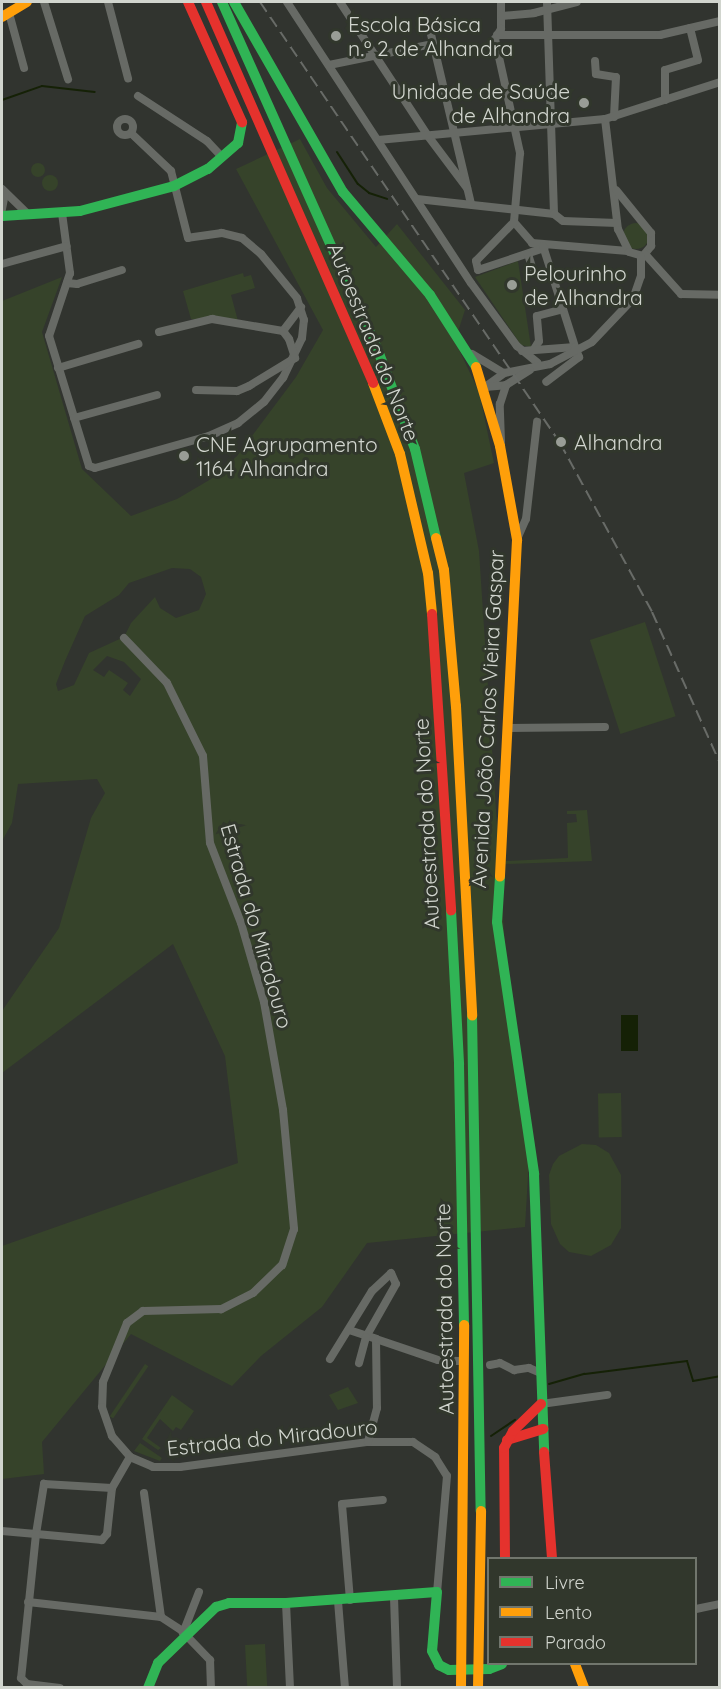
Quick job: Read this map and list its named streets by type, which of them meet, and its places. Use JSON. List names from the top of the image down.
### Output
{
  "streets": {
    "main road": ["Autoestrada do Norte", "Avenida João Carlos Vieira Gaspar"],
    "street": ["Estrada do Miradouro"]
  },
  "places": [
    "Escola Básica n.º 2 de Alhandra",
    "Unidade de Saúde de Alhandra",
    "Pelourinho de Alhandra",
    "Alhandra",
    "CNE Agrupamento 1164 Alhandra"
  ],
  "legend": ["Livre", "Lento", "Parado"]
}
